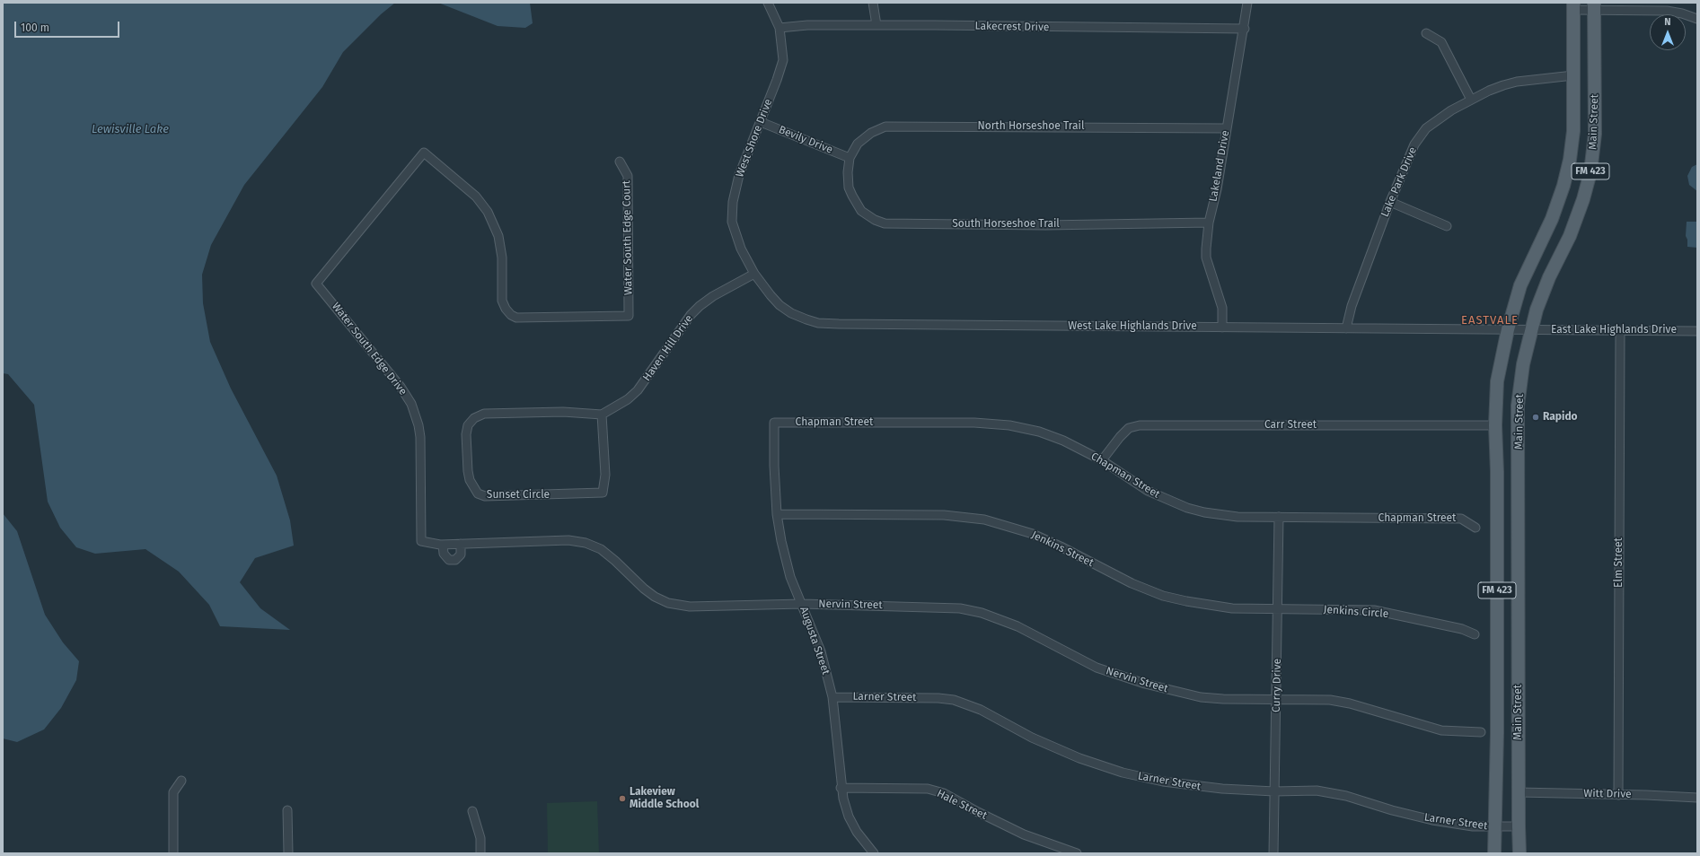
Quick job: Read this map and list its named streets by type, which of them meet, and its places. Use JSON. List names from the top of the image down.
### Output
{
  "streets": {
    "main road": ["Main Street", "FM 423"],
    "street": [
      "Lakecrest Drive",
      "North Horseshoe Trail",
      "West Shore Drive",
      "Bevily Drive",
      "Lakeland Drive",
      "Lake Park Drive",
      "South Horseshoe Trail",
      "Water South Edge Court",
      "West Lake Highlands Drive",
      "East Lake Highlands Drive",
      "Haven Hill Drive",
      "Water South Edge Drive",
      "Chapman Street",
      "Carr Street",
      "Sunset Circle",
      "Jenkins Street",
      "Elm Street",
      "Nervin Street",
      "Jenkins Circle",
      "Augusta Street",
      "Curry Drive",
      "Larner Street",
      "Witt Drive",
      "Hale Street"
    ]
  },
  "crossings": [
    ["Lakecrest Drive", "West Shore Drive"],
    ["Lakecrest Drive", "Lakeland Drive"],
    ["Main Street", "Lake Park Drive"],
    ["Main Street", "West Lake Highlands Drive"],
    ["Main Street", "East Lake Highlands Drive"],
    ["Main Street", "Carr Street"],
    ["Main Street", "Larner Street"],
    ["Main Street", "Witt Drive"],
    ["North Horseshoe Trail", "Bevily Drive"],
    ["North Horseshoe Trail", "Lakeland Drive"],
    ["North Horseshoe Trail", "South Horseshoe Trail"],
    ["West Shore Drive", "Bevily Drive"],
    ["West Shore Drive", "West Lake Highlands Drive"],
    ["West Shore Drive", "Haven Hill Drive"],
    ["Bevily Drive", "South Horseshoe Trail"],
    ["Lakeland Drive", "South Horseshoe Trail"],
    ["Lakeland Drive", "West Lake Highlands Drive"],
    ["Lake Park Drive", "West Lake Highlands Drive"],
    ["Water South Edge Court", "Water South Edge Drive"],
    ["West Lake Highlands Drive", "East Lake Highlands Drive"],
    ["West Lake Highlands Drive", "Haven Hill Drive"],
    ["East Lake Highlands Drive", "Elm Street"],
    ["Haven Hill Drive", "Sunset Circle"],
    ["Water South Edge Drive", "Nervin Street"],
    ["Water South Edge Drive", "Augusta Street"],
    ["Chapman Street", "Carr Street"],
    ["Chapman Street", "Augusta Street"],
    ["Chapman Street", "Curry Drive"],
    ["Jenkins Street", "Jenkins Circle"],
    ["Jenkins Street", "Augusta Street"],
    ["Jenkins Street", "Curry Drive"],
    ["Elm Street", "Witt Drive"],
    ["Nervin Street", "Augusta Street"],
    ["Nervin Street", "Curry Drive"],
    ["Jenkins Circle", "Curry Drive"],
    ["Augusta Street", "Larner Street"],
    ["Augusta Street", "Hale Street"],
    ["Curry Drive", "Larner Street"]
  ],
  "districts": ["EASTVALE"],
  "water": ["Lewisville Lake"],
  "places": ["Rapido", "Lakeview Middle School"],
  "scale_bar": "100 m",
  "north": "top"
}
